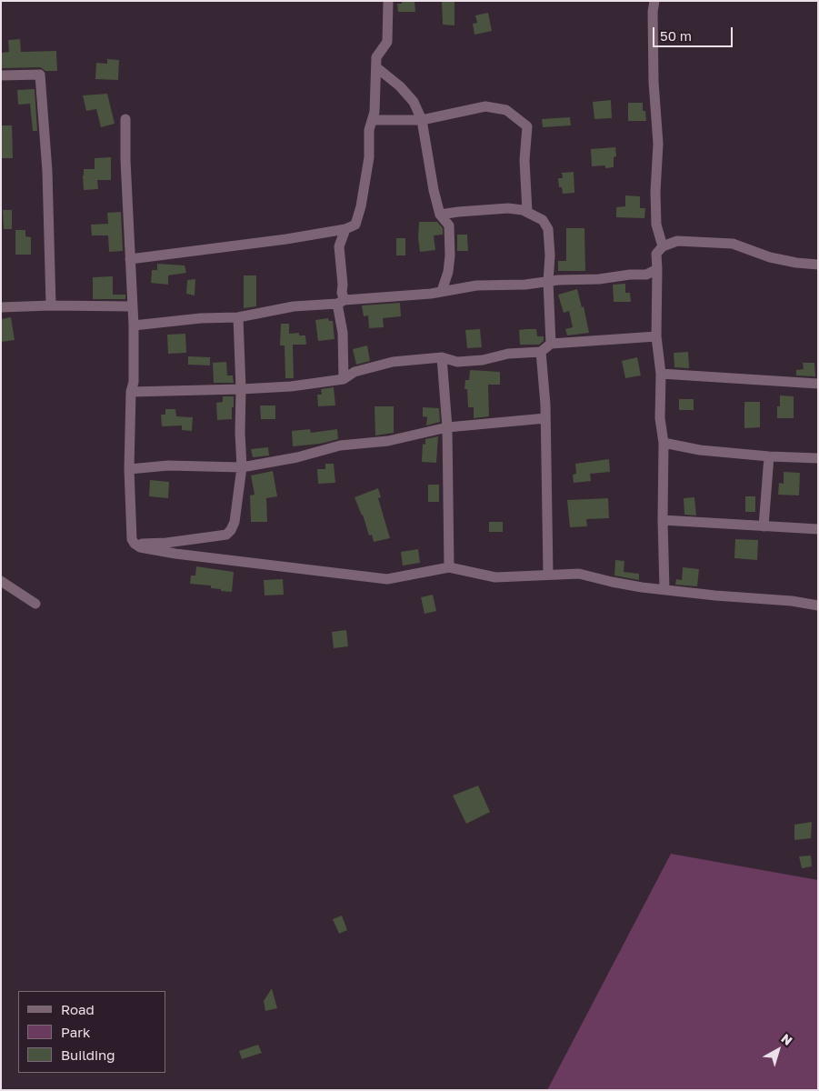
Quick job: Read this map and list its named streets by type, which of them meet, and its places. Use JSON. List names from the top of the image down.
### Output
{
  "legend": ["Road", "Park", "Building"],
  "scale_bar": "50 m",
  "north": "top right"
}
